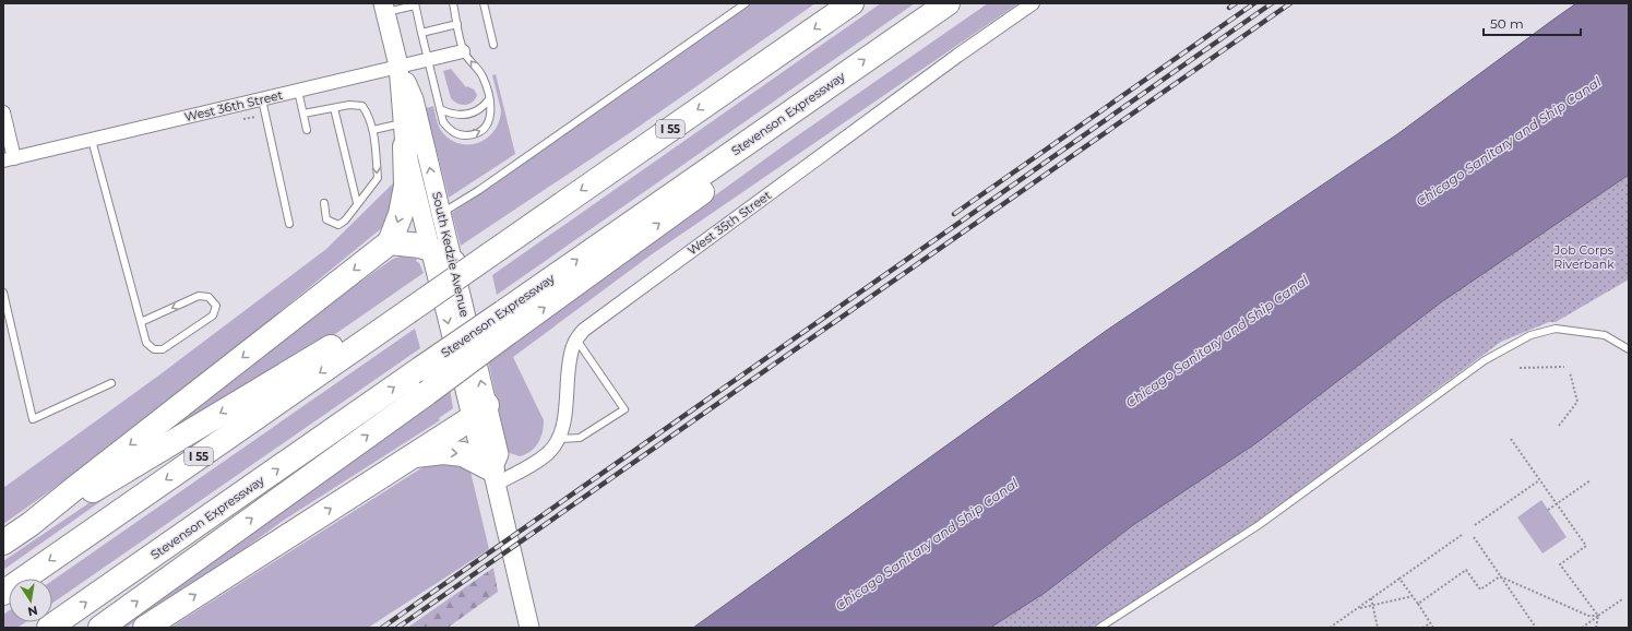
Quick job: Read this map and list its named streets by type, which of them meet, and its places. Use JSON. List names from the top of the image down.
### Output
{
  "streets": {
    "highway": ["Stevenson Expressway", "I 55"],
    "main road": ["South Kedzie Avenue"],
    "street": ["West 36th Street", "West 35th Street"]
  },
  "crossings": [
    ["West 36th Street", "South Kedzie Avenue"],
    ["West 35th Street", "South Kedzie Avenue"]
  ],
  "water": ["Chicago Sanitary and Ship Canal"],
  "parks": ["Job Corps Riverbank"],
  "scale_bar": "50 m",
  "north": "bottom"
}
